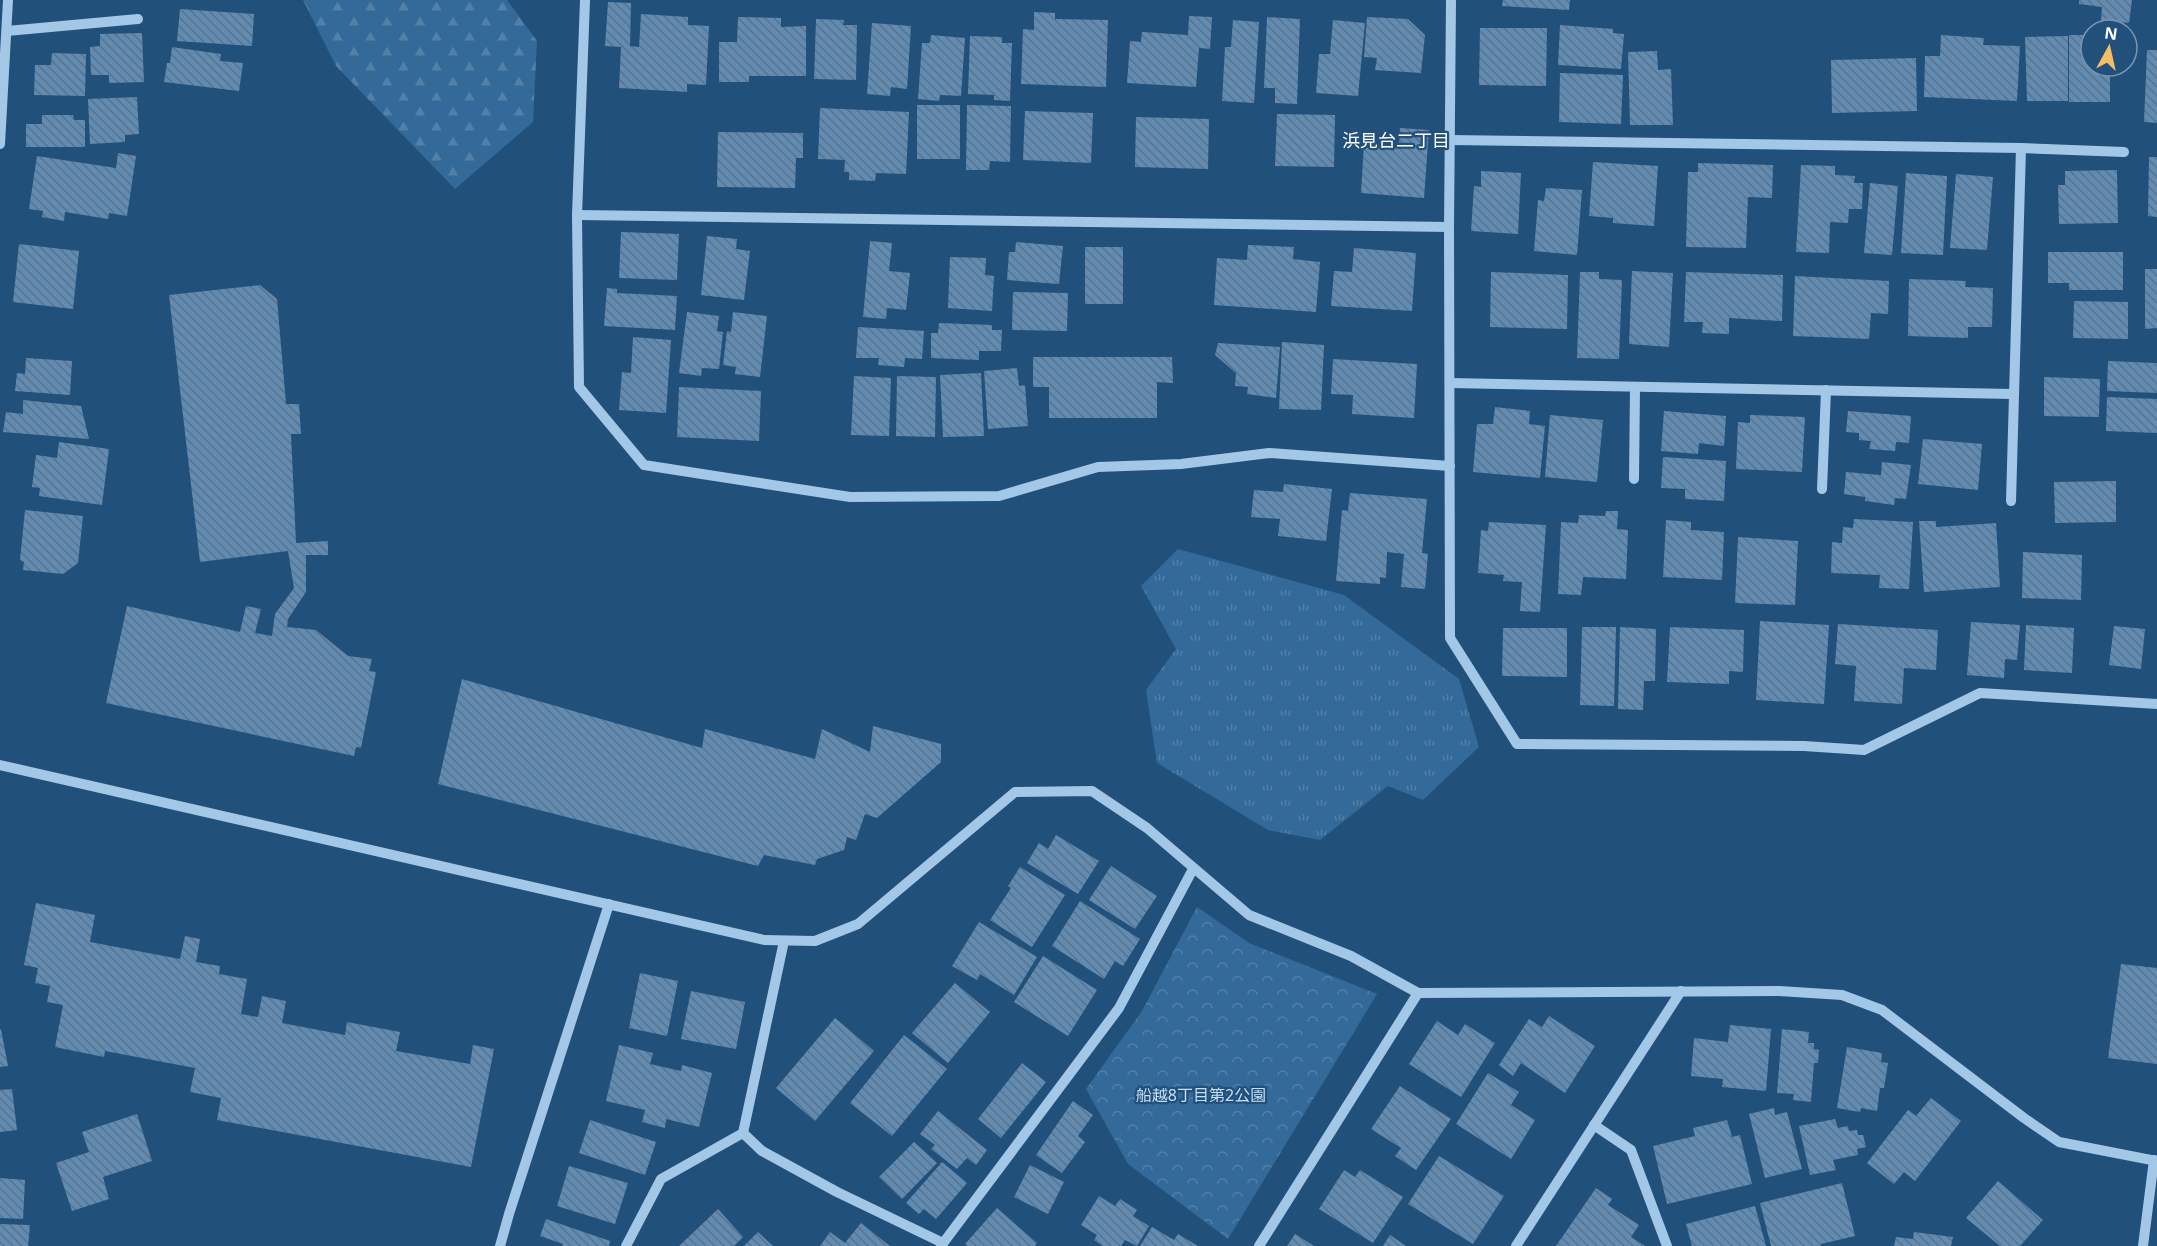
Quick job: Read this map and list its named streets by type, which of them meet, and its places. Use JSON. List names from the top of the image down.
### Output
{
  "districts": ["浜見台二丁目"],
  "parks": ["船越8丁目第2公園"],
  "north": "top"
}
